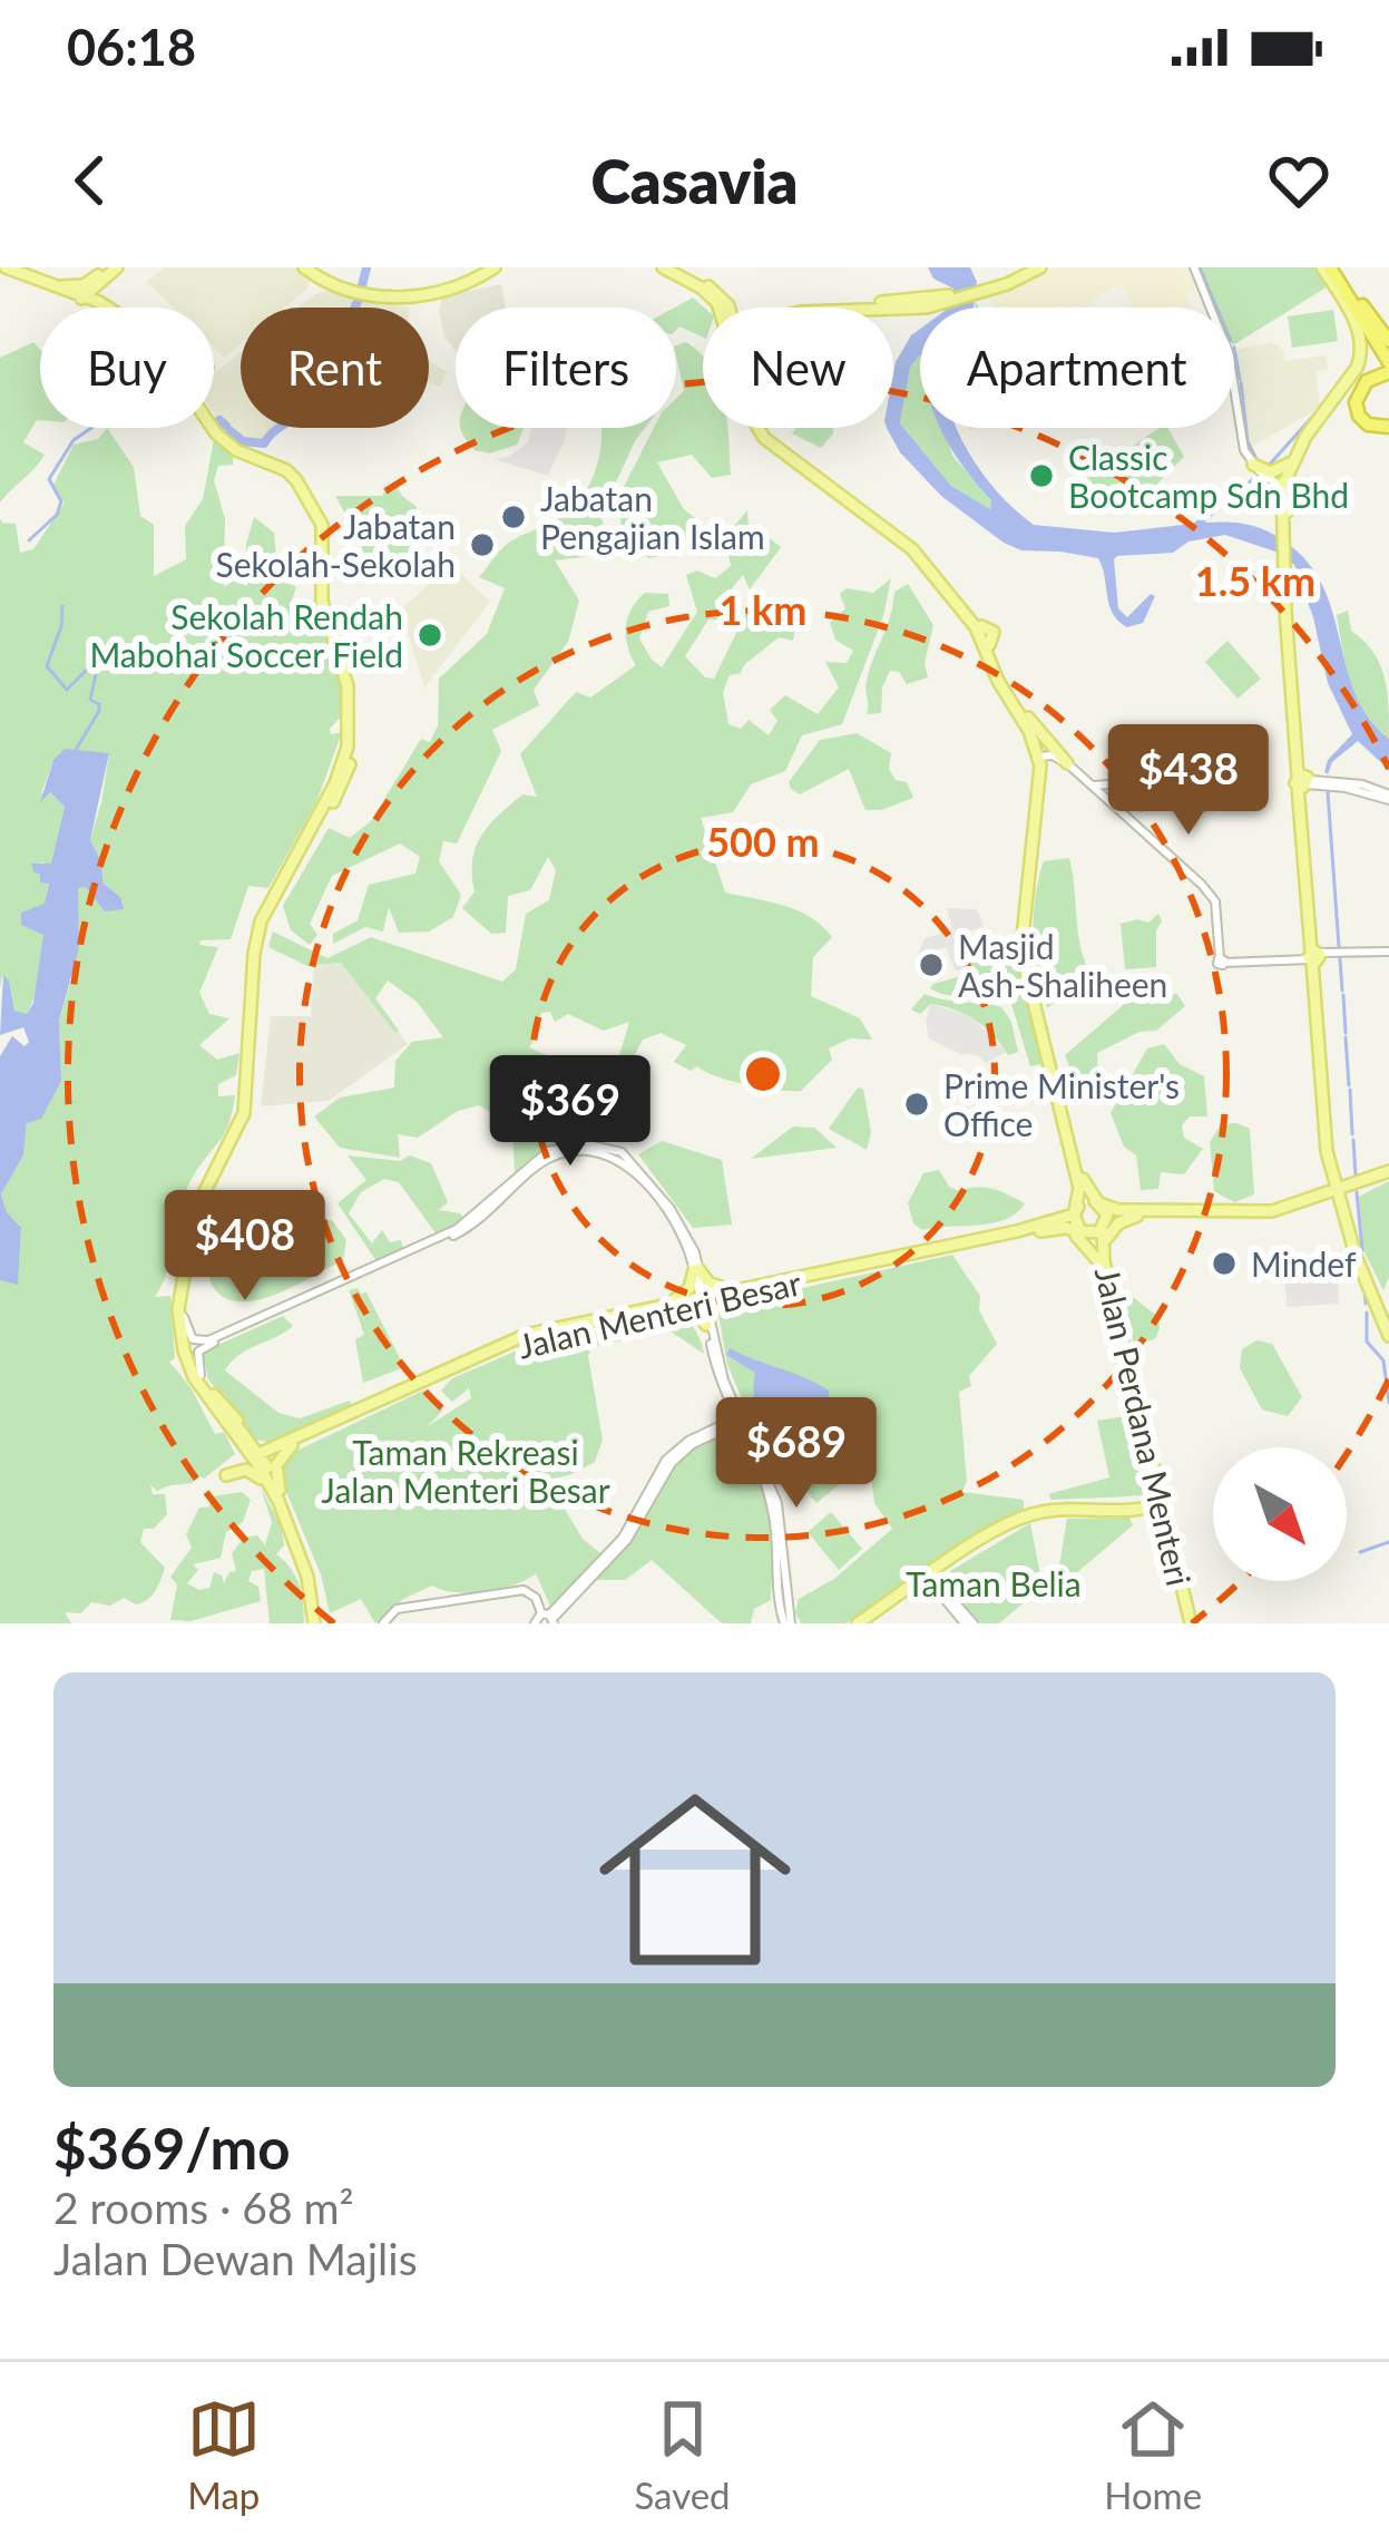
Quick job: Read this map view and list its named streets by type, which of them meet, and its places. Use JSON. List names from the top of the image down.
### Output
{
  "streets": {
    "main road": ["Jalan Menteri Besar", "Jalan Perdana Menteri"]
  },
  "crossings": [
    ["Jalan Menteri Besar", "Jalan Perdana Menteri"]
  ],
  "parks": ["Taman Rekreasi Jalan Menteri Besar", "Taman Belia"],
  "places": [
    "Classic Bootcamp Sdn Bhd",
    "Jabatan Pengajian Islam",
    "Jabatan Sekolah-Sekolah",
    "Sekolah Rendah Mabohai Soccer Field",
    "Masjid Ash-Shaliheen",
    "Prime Minister's Office",
    "Mindef"
  ],
  "north": "bottom right",
  "page": {
    "status": "06:18",
    "header": "Casavia",
    "chip": [
      "Buy",
      "Rent",
      "Filters",
      "New",
      "Apartment"
    ],
    "price": [
      "$438",
      "$369",
      "$408",
      "$689"
    ],
    "list": [
      {
        "name": "$369/mo",
        "note": "2 rooms · 68 m² · Jalan Dewan Majlis"
      }
    ],
    "tabs": ["Map", "Saved", "Home"]
  },
  "rings": ["1.5 km", "1 km", "500 m"]
}
